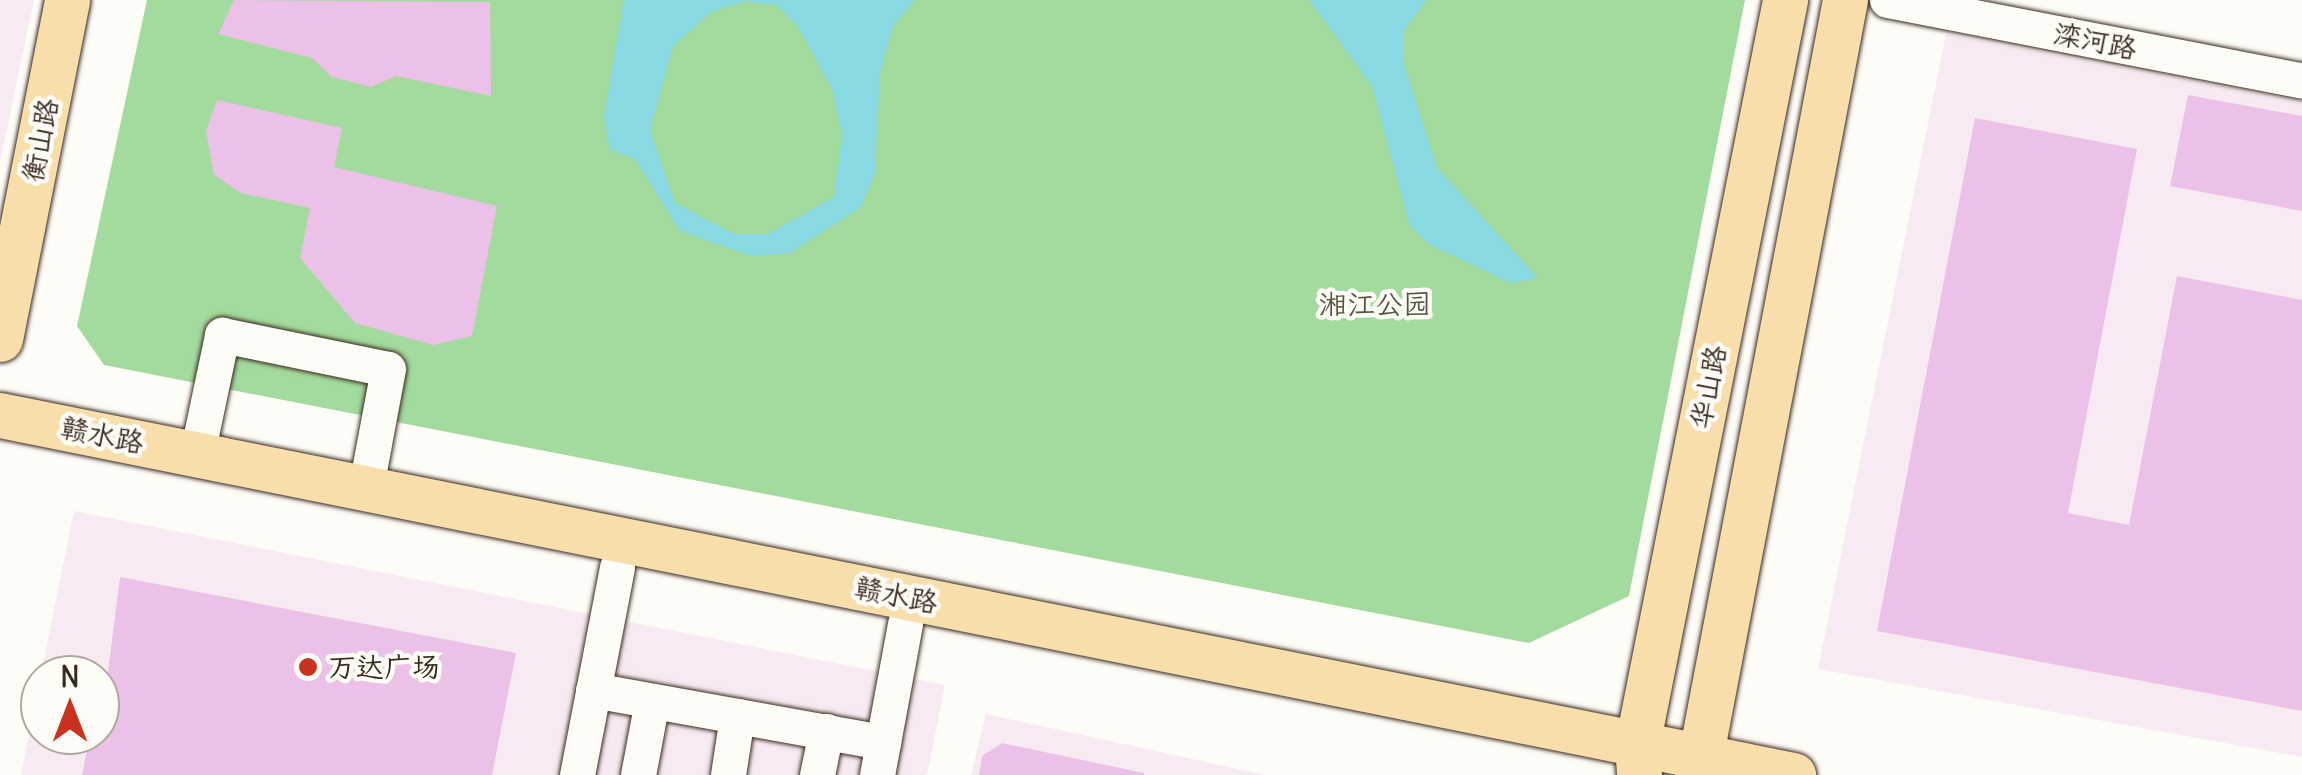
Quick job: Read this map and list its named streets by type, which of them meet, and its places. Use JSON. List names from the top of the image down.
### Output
{
  "streets": {
    "main road": ["衡山路", "华山路", "赣水路"],
    "street": ["滦河路"]
  },
  "crossings": [
    ["华山路", "赣水路"]
  ],
  "parks": ["湘江公园"],
  "places": ["万达广场"],
  "north": "top"
}
